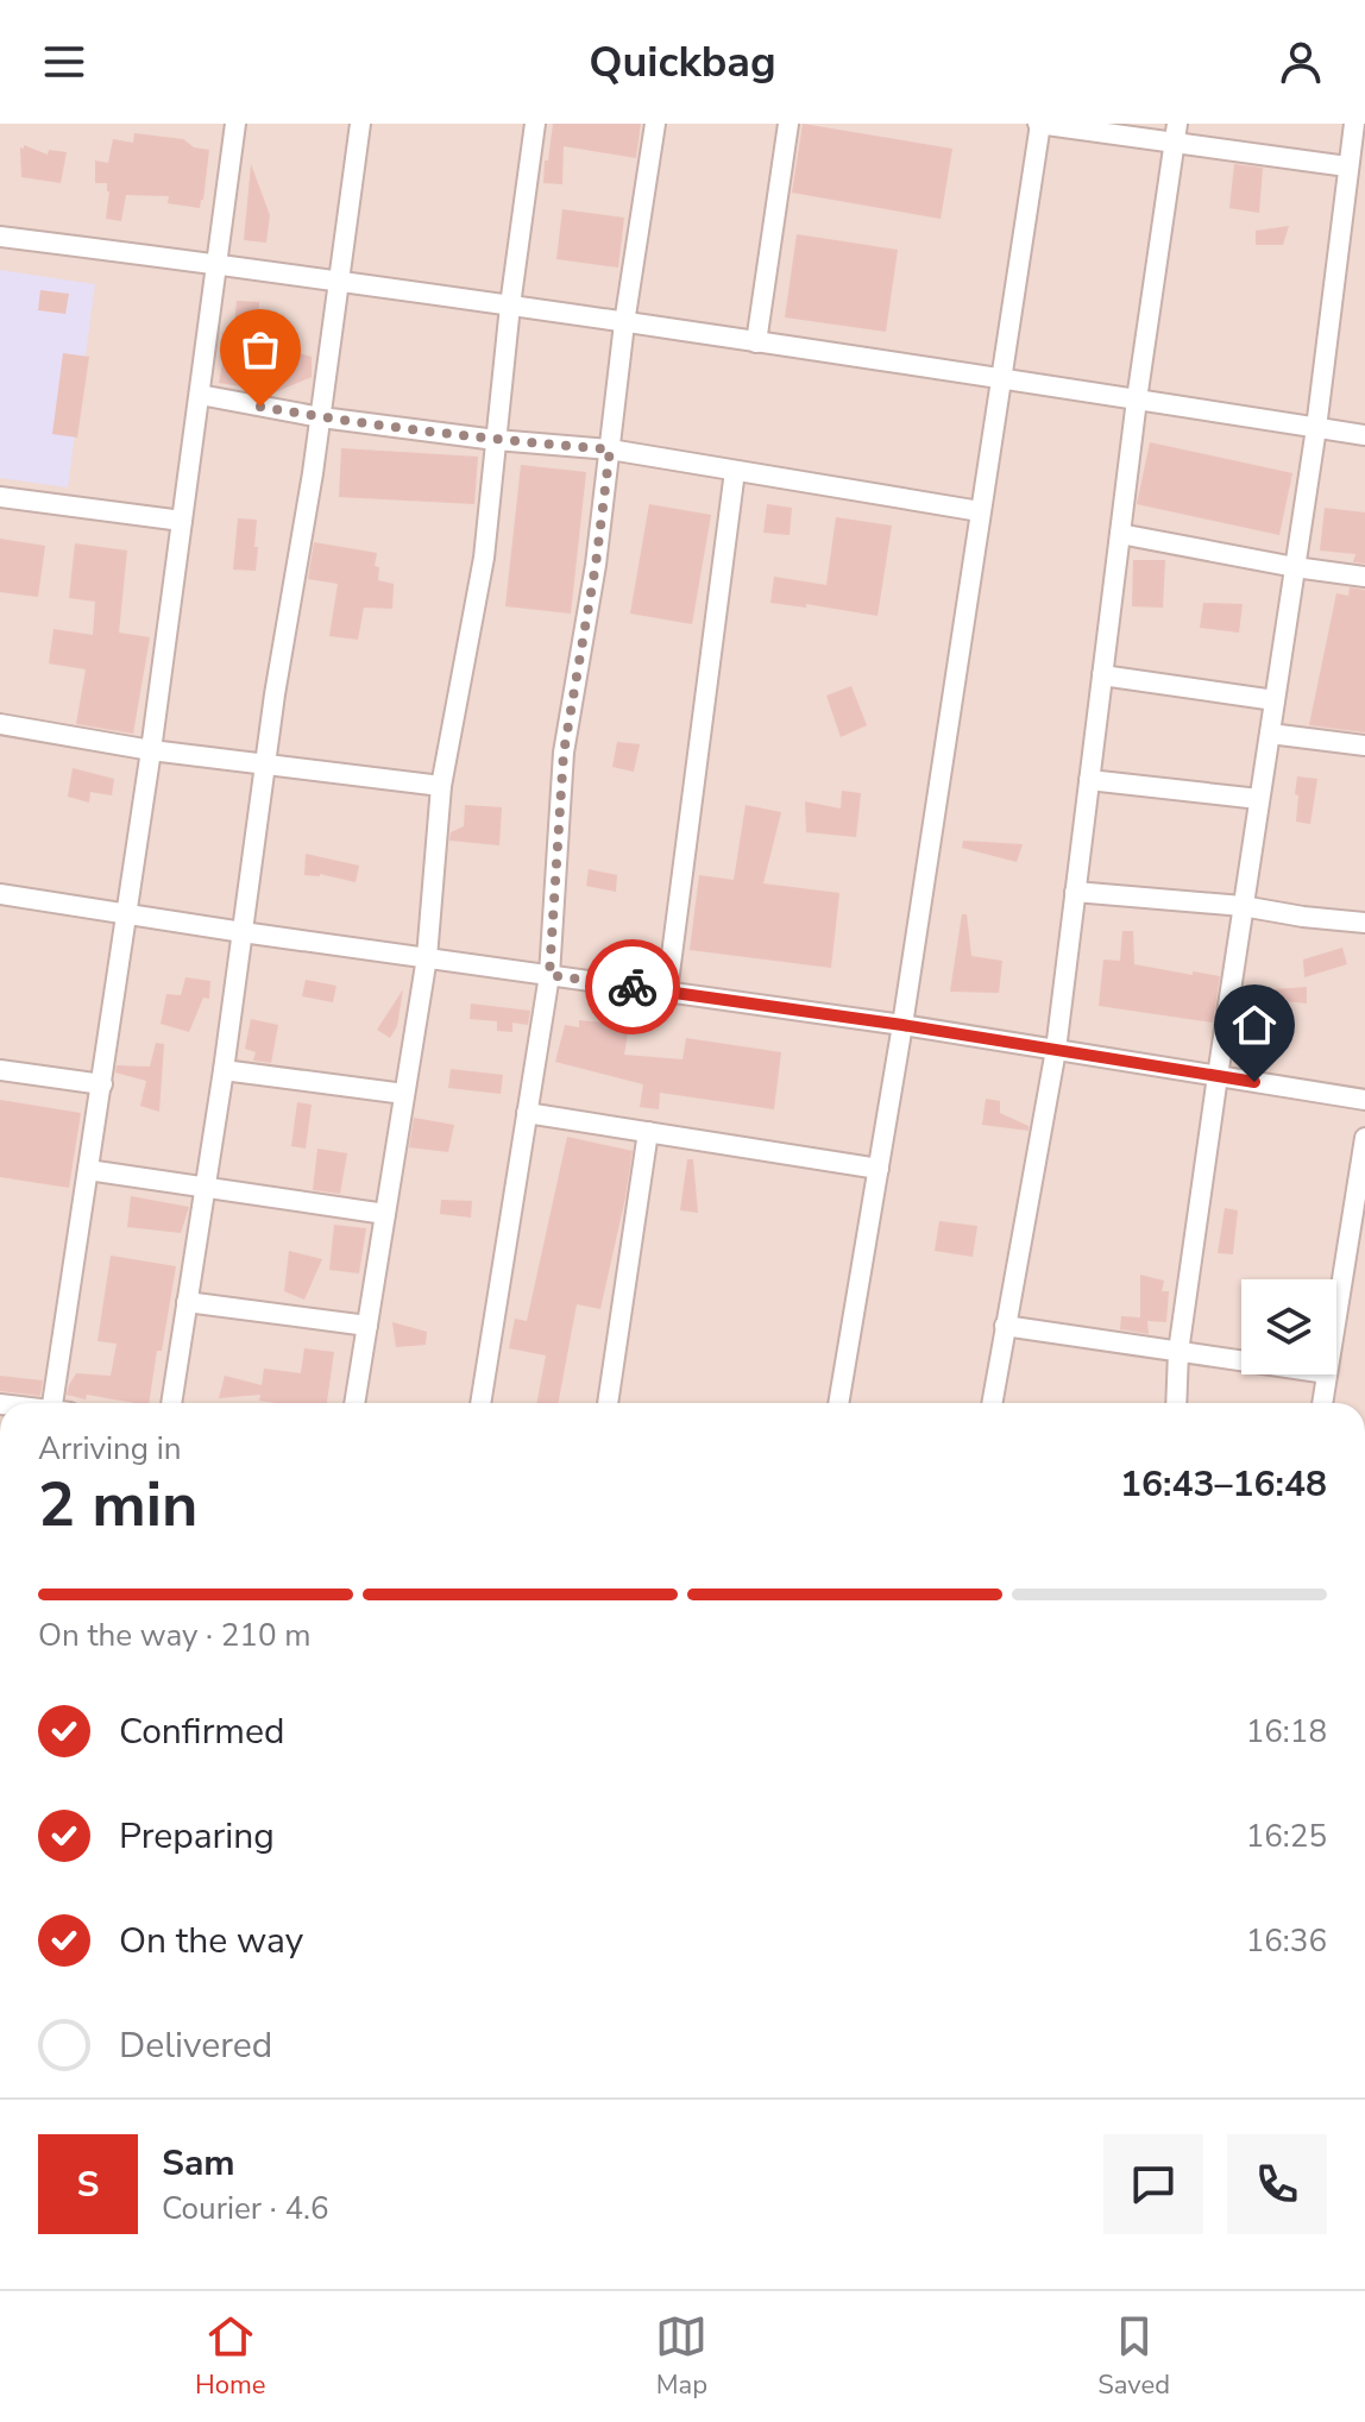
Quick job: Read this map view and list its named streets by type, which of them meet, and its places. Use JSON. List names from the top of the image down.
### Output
{
  "page": {
    "header": "Quickbag",
    "heading": ["2 min", "Arriving in", "16:43–16:48"],
    "panel": ["Sam", "Courier · 4.6"],
    "bar": "On the way · 210 m",
    "list": [
      ["Confirmed", "16:18"],
      ["Preparing", "16:25"],
      ["On the way", "16:36"],
      "Delivered"
    ],
    "round": "S",
    "tabs": ["Home", "Map", "Saved"]
  }
}
